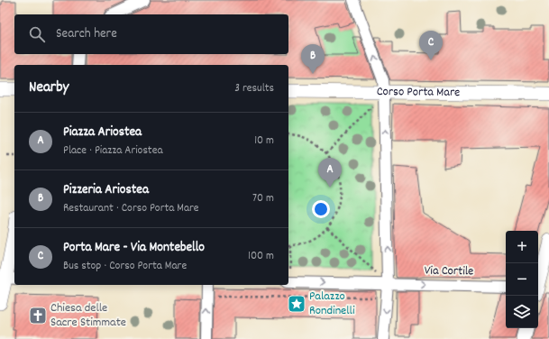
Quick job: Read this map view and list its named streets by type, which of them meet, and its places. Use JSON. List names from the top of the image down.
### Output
{
  "streets": {
    "street": ["Corso Porta Mare", "Via Cortile"]
  },
  "one_way": ["Via Cortile"],
  "places": {
    "place": ["Palazzo Rondinelli"],
    "church": ["Chiesa delle Sacre Stimmate"]
  },
  "page": {
    "search": "Search here",
    "pins": ["C", "B", "A"],
    "heading": ["Nearby", "3 results"],
    "list": [
      {
        "mark": "A",
        "name": "Piazza Ariostea",
        "note": "Place · Piazza Ariostea",
        "value": "10 m"
      },
      {
        "mark": "B",
        "name": "Pizzeria Ariostea",
        "note": "Restaurant · Corso Porta Mare",
        "value": "70 m"
      },
      {
        "mark": "C",
        "name": "Porta Mare - Via Montebello",
        "note": "Bus stop · Corso Porta Mare",
        "value": "100 m"
      }
    ],
    "map_buttons": ["+", "−"]
  }
}
